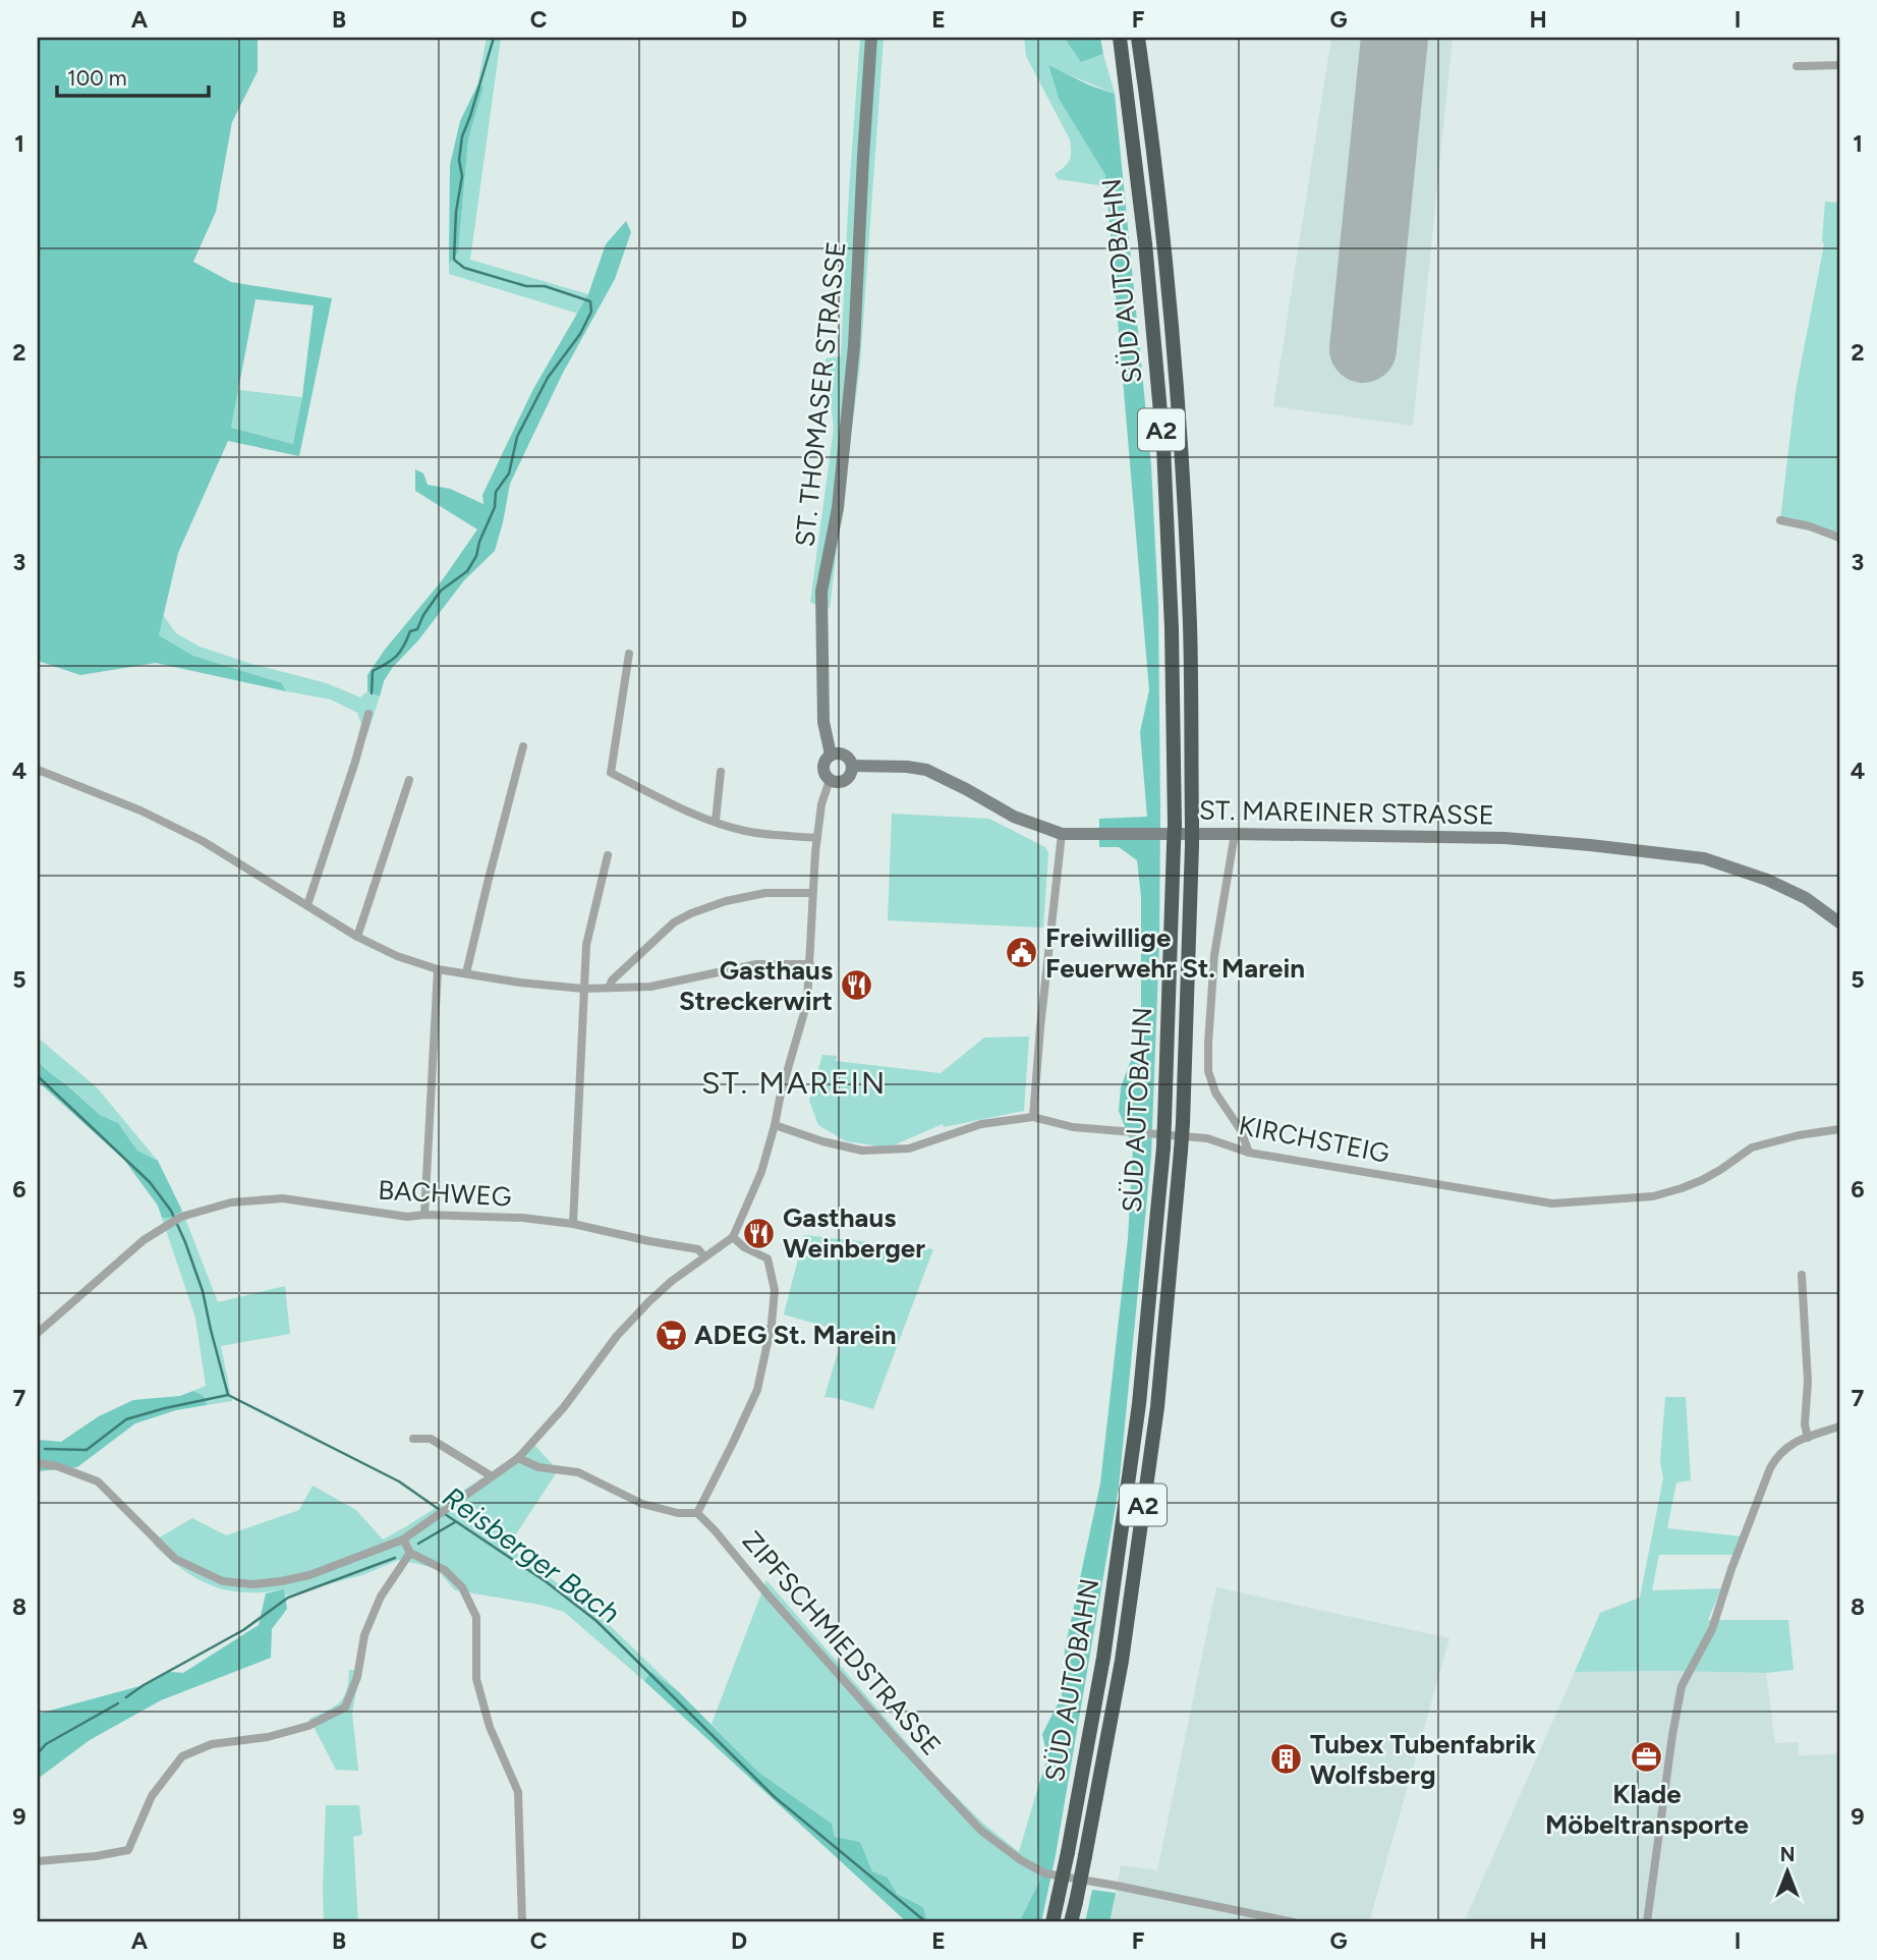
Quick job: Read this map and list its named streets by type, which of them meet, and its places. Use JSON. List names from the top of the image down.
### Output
{
  "streets": {
    "highway": ["SÜD AUTOBAHN", "A2"],
    "main road": ["ST. THOMASER STRASSE", "ST. MAREINER STRASSE"],
    "street": ["KIRCHSTEIG", "BACHWEG", "ZIPFSCHMIEDSTRASSE"]
  },
  "crossings": [
    ["ST. THOMASER STRASSE", "ST. MAREINER STRASSE"]
  ],
  "districts": ["ST. MAREIN"],
  "water": ["Reisberger Bach"],
  "places": {
    "public building": ["Freiwillige Feuerwehr St. Marein"],
    "restaurant": ["Gasthaus Streckerwirt", "Gasthaus Weinberger"],
    "supermarket": ["ADEG St. Marein"],
    "office": ["Klade Möbeltransporte"],
    "building": ["Tubex Tubenfabrik Wolfsberg"]
  },
  "scale_bar": "100 m",
  "north": "top",
  "grid": {
    "columns": [
      "A",
      "B",
      "C",
      "D",
      "E",
      "F",
      "G",
      "H",
      "I"
    ],
    "rows": [
      "1",
      "2",
      "3",
      "4",
      "5",
      "6",
      "7",
      "8",
      "9"
    ]
  }
}
